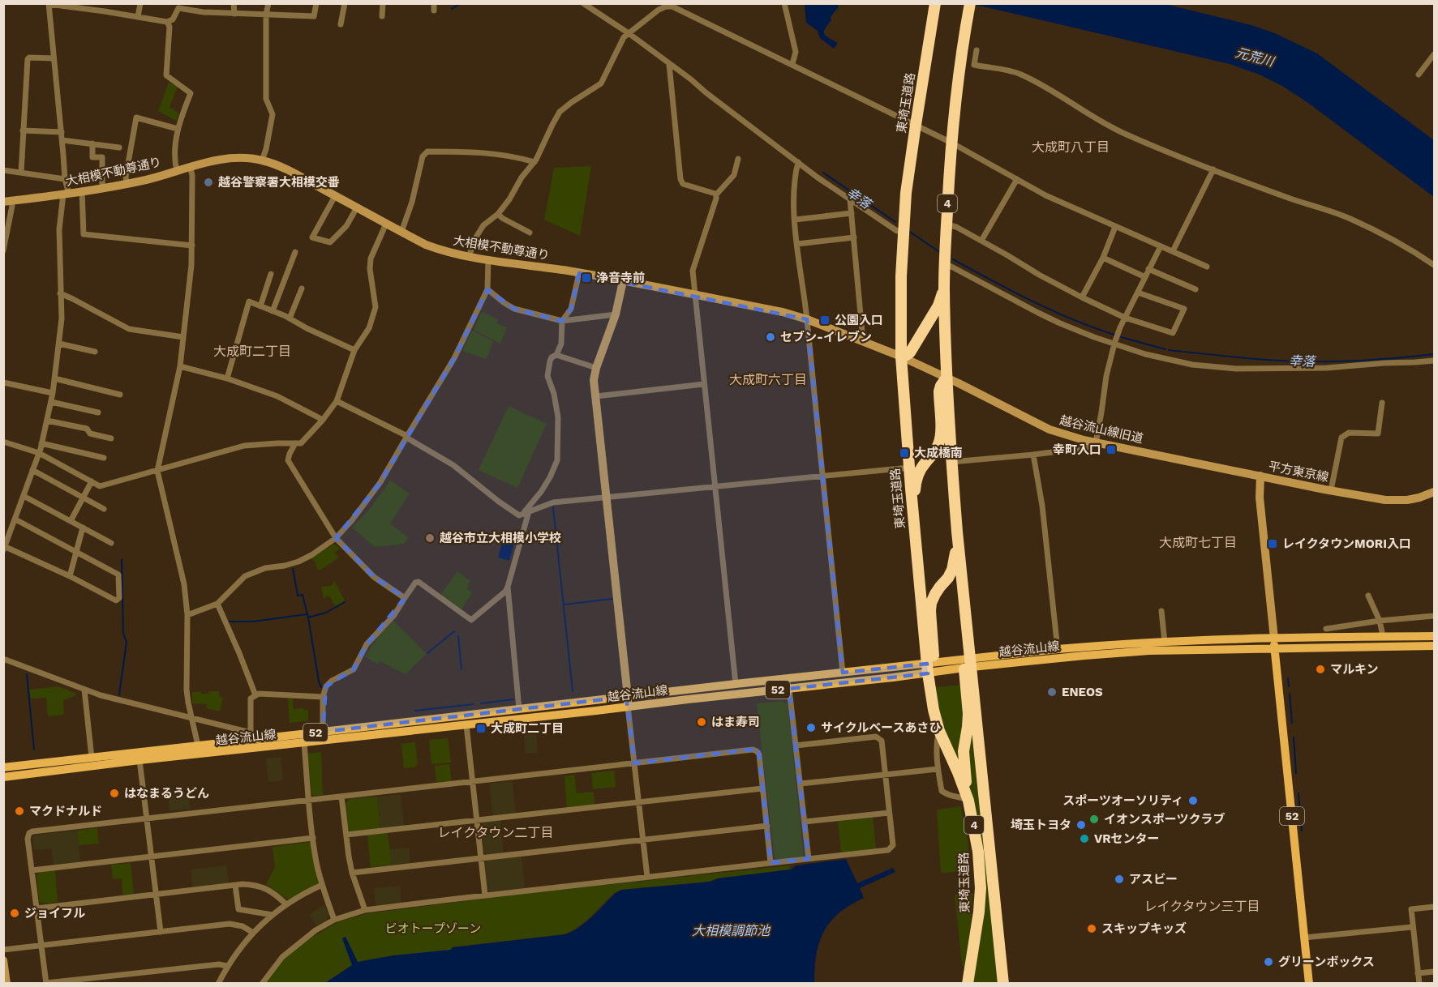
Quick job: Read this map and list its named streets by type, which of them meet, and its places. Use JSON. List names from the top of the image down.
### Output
{
  "streets": {
    "highway": ["東埼玉道路", "4"],
    "main road": ["越谷流山線", "52"],
    "street": ["大相模不動尊通り", "越谷流山線旧道", "平方東京線"]
  },
  "crossings": [
    ["東埼玉道路", "大相模不動尊通り"],
    ["東埼玉道路", "4"],
    ["東埼玉道路", "越谷流山線"],
    ["大相模不動尊通り", "4"],
    ["大相模不動尊通り", "越谷流山線旧道"],
    ["4", "越谷流山線旧道"],
    ["4", "越谷流山線"],
    ["越谷流山線旧道", "平方東京線"],
    ["平方東京線", "越谷流山線"],
    ["平方東京線", "52"],
    ["越谷流山線", "52"]
  ],
  "districts": [
    "大成町八丁目",
    "大成町二丁目",
    "大成町六丁目",
    "大成町七丁目",
    "レイクタウン二丁目",
    "レイクタウン三丁目"
  ],
  "water": ["元荒川", "幸落", "大相模調節池"],
  "parks": ["ビオトープゾーン"],
  "places": {
    "other": [
      "越谷警察署大相模交番",
      "セブン-イレブン",
      "越谷市立大相模小学校",
      "マルキン",
      "ENEOS",
      "はま寿司",
      "サイクルベースあさひ",
      "はなまるうどん",
      "スポーツオーソリティ",
      "マクドナルド",
      "イオンスポーツクラブ",
      "埼玉トヨタ",
      "VRセンター",
      "アスビー",
      "ジョイフル",
      "スキップキッズ",
      "グリーンボックス"
    ],
    "transit": [
      "浄音寺前",
      "公園入口",
      "幸町入口",
      "大成橋南",
      "レイクタウンMORI入口",
      "大成町二丁目"
    ]
  }
}
